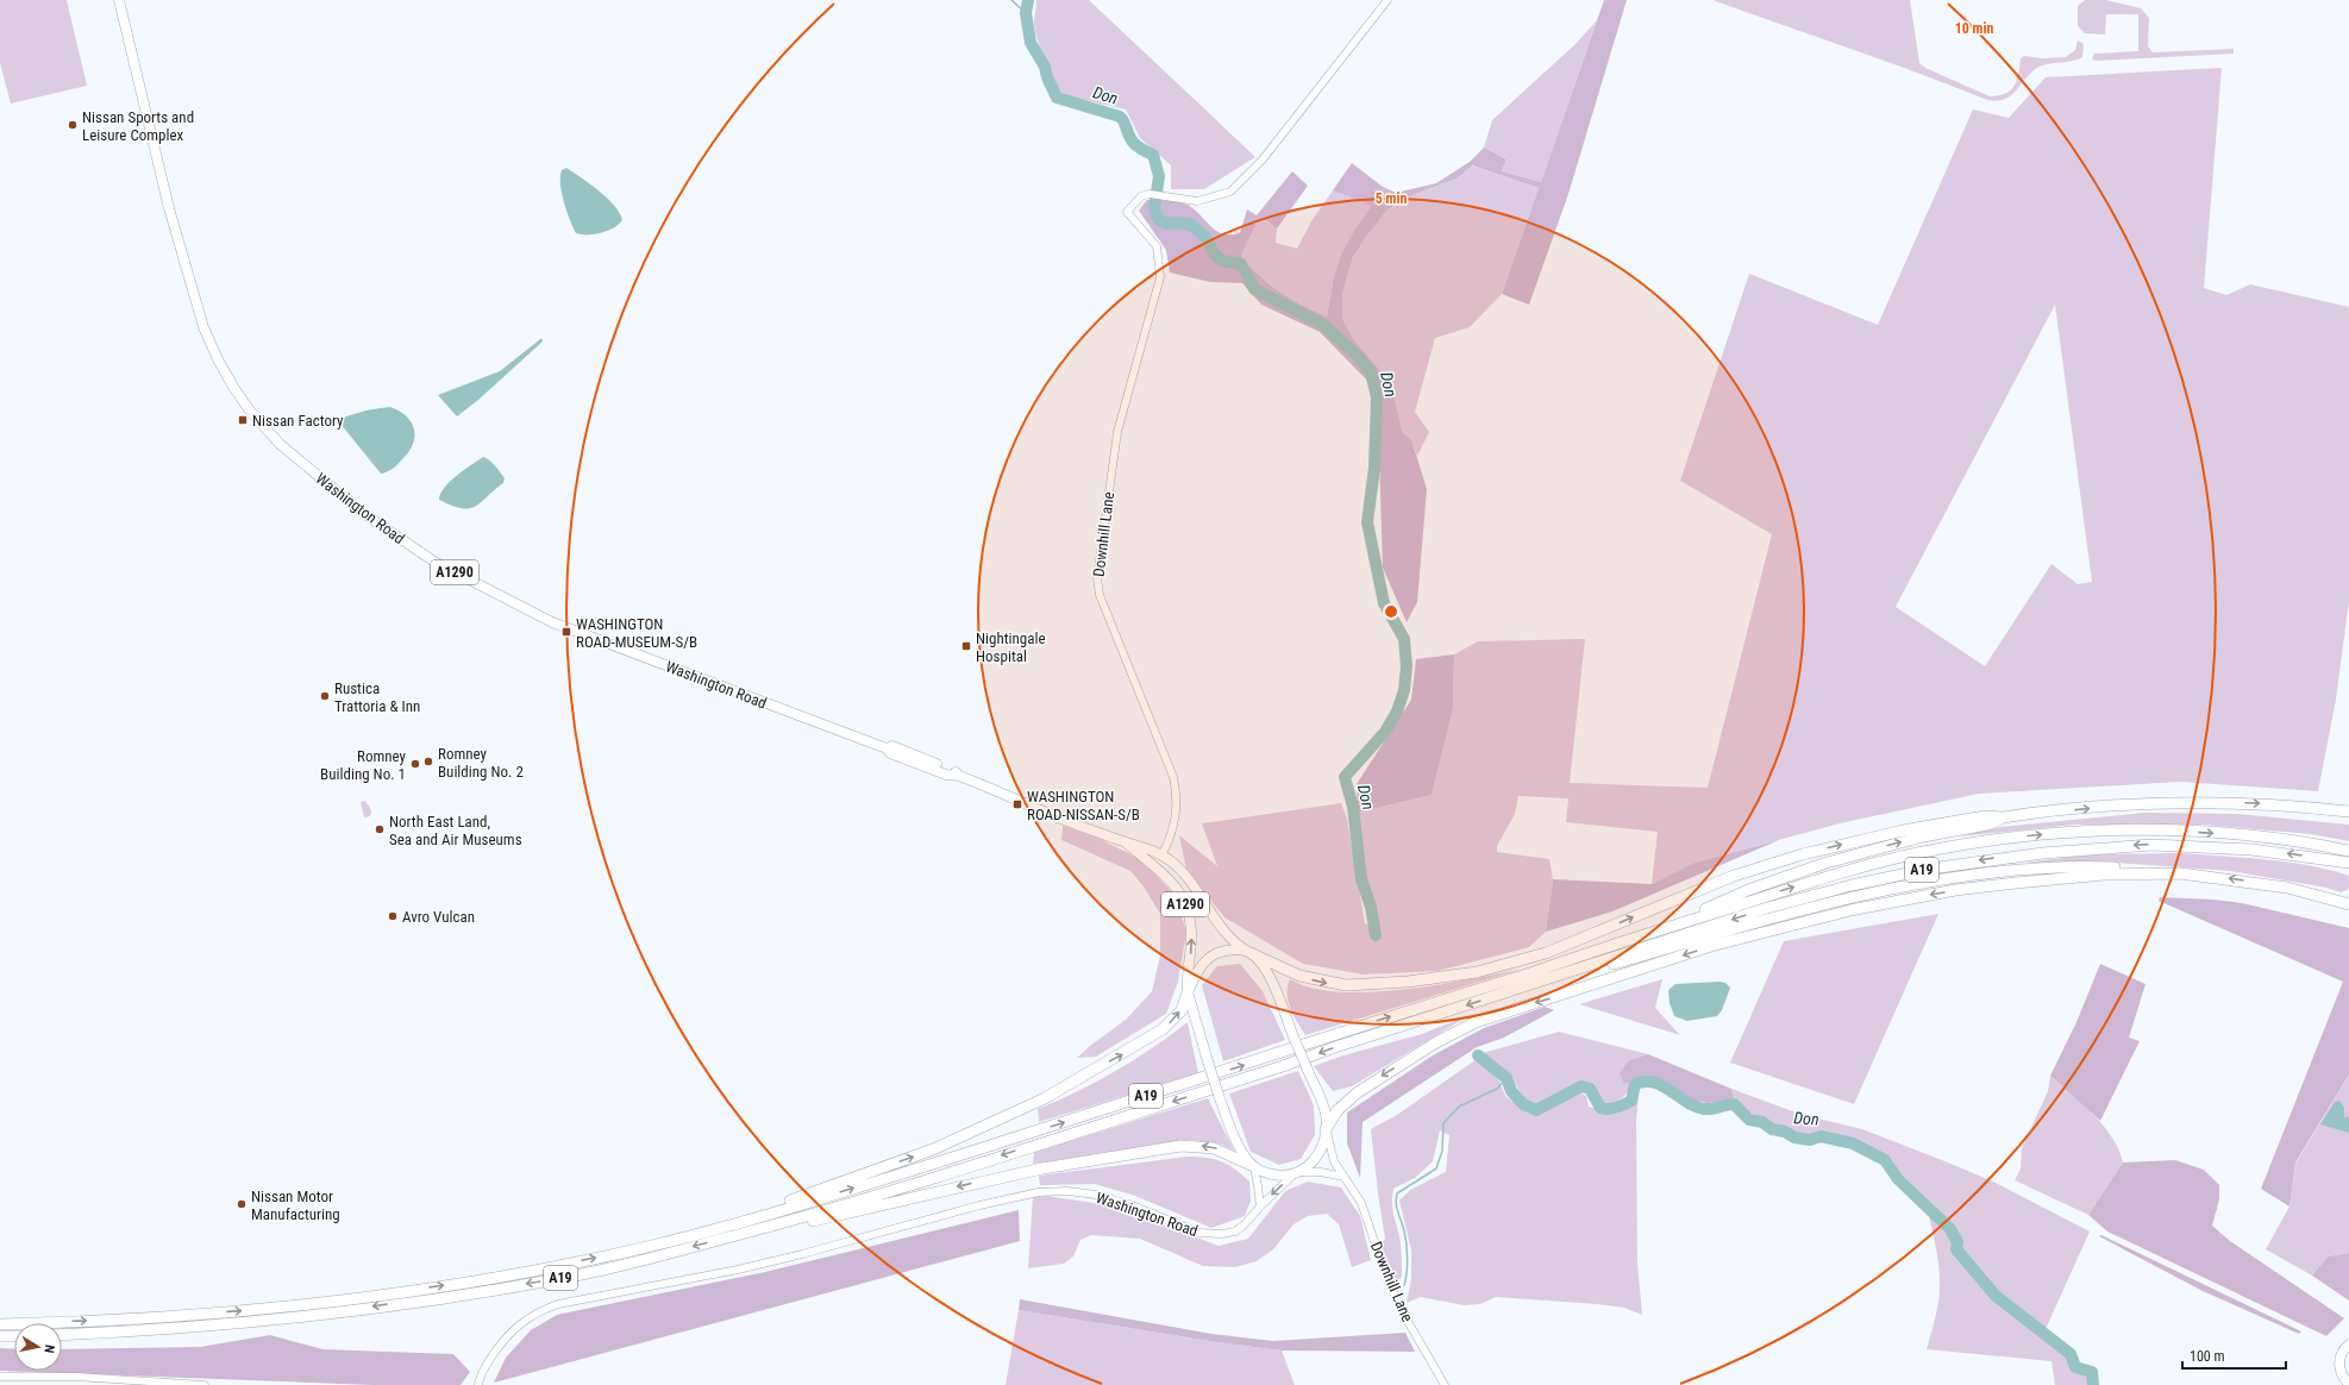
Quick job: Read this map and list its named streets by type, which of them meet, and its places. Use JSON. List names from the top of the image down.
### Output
{
  "streets": {
    "highway": ["A19"],
    "main road": ["Washington Road", "A1290"],
    "street": ["Downhill Lane"]
  },
  "crossings": [
    ["Washington Road", "A1290"],
    ["Downhill Lane", "A1290"]
  ],
  "water": ["Don"],
  "places": {
    "other": [
      "Nissan Sports and Leisure Complex",
      "Rustica Trattoria & Inn",
      "Romney Building No. 2",
      "Romney Building No. 1",
      "North East Land, Sea and Air Museums",
      "Avro Vulcan",
      "Nissan Motor Manufacturing"
    ],
    "transit": [
      "Nissan Factory",
      "WASHINGTON ROAD-MUSEUM-S/B",
      "Nightingale Hospital",
      "WASHINGTON ROAD-NISSAN-S/B"
    ]
  },
  "scale_bar": "100 m",
  "north": "right",
  "rings": ["10 min", "5 min"]
}
